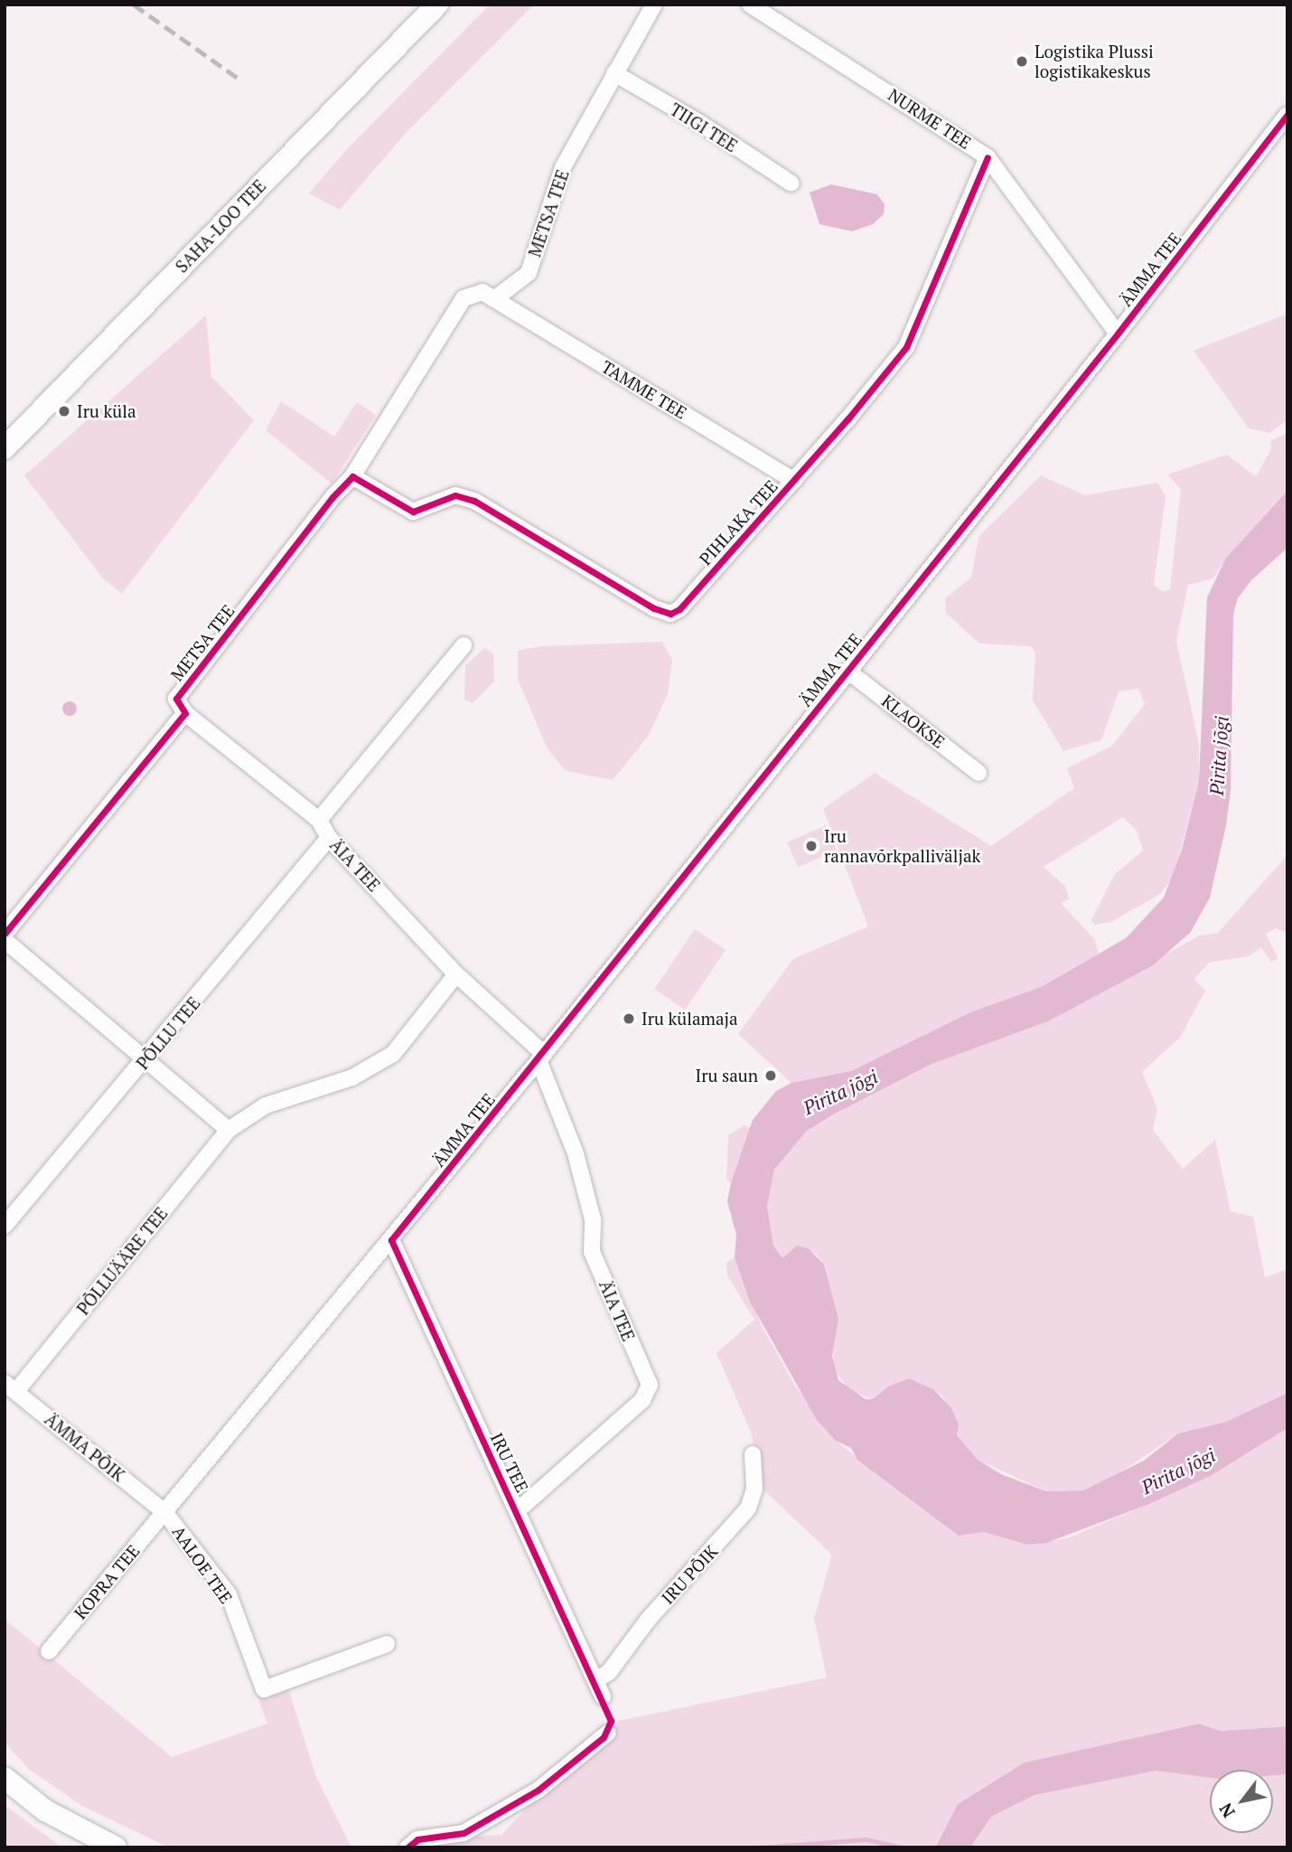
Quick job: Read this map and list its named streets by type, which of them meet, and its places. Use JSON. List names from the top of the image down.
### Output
{
  "streets": {
    "main road": ["SAHA-LOO TEE"],
    "street": [
      "NURME TEE",
      "TIIGI TEE",
      "METSA TEE",
      "ÄMMA TEE",
      "TAMME TEE",
      "PIHLAKA TEE",
      "KLAOKSE",
      "ÄIA TEE",
      "PÕLLU TEE",
      "PÕLLUÄÄRE TEE",
      "ÄMMA PÕIK",
      "IRU TEE",
      "AALOE TEE",
      "IRU PÕIK",
      "KOPRA TEE"
    ]
  },
  "crossings": [
    ["NURME TEE", "ÄMMA TEE"],
    ["NURME TEE", "PIHLAKA TEE"],
    ["TIIGI TEE", "METSA TEE"],
    ["METSA TEE", "TAMME TEE"],
    ["METSA TEE", "PIHLAKA TEE"],
    ["METSA TEE", "ÄIA TEE"],
    ["ÄMMA TEE", "KLAOKSE"],
    ["ÄMMA TEE", "ÄIA TEE"],
    ["ÄMMA TEE", "ÄMMA PÕIK"],
    ["ÄMMA TEE", "IRU TEE"],
    ["ÄMMA TEE", "AALOE TEE"],
    ["ÄMMA TEE", "KOPRA TEE"],
    ["TAMME TEE", "PIHLAKA TEE"],
    ["ÄIA TEE", "PÕLLU TEE"],
    ["ÄIA TEE", "PÕLLUÄÄRE TEE"],
    ["ÄIA TEE", "IRU TEE"],
    ["PÕLLUÄÄRE TEE", "ÄMMA PÕIK"],
    ["ÄMMA PÕIK", "AALOE TEE"],
    ["ÄMMA PÕIK", "KOPRA TEE"],
    ["IRU TEE", "IRU PÕIK"],
    ["AALOE TEE", "KOPRA TEE"]
  ],
  "water": ["Pirita jõgi"],
  "places": [
    "Logistika Plussi logistikakeskus",
    "Iru küla",
    "Iru rannavõrkpalliväljak",
    "Iru külamaja",
    "Iru saun"
  ],
  "north": "bottom left"
}
